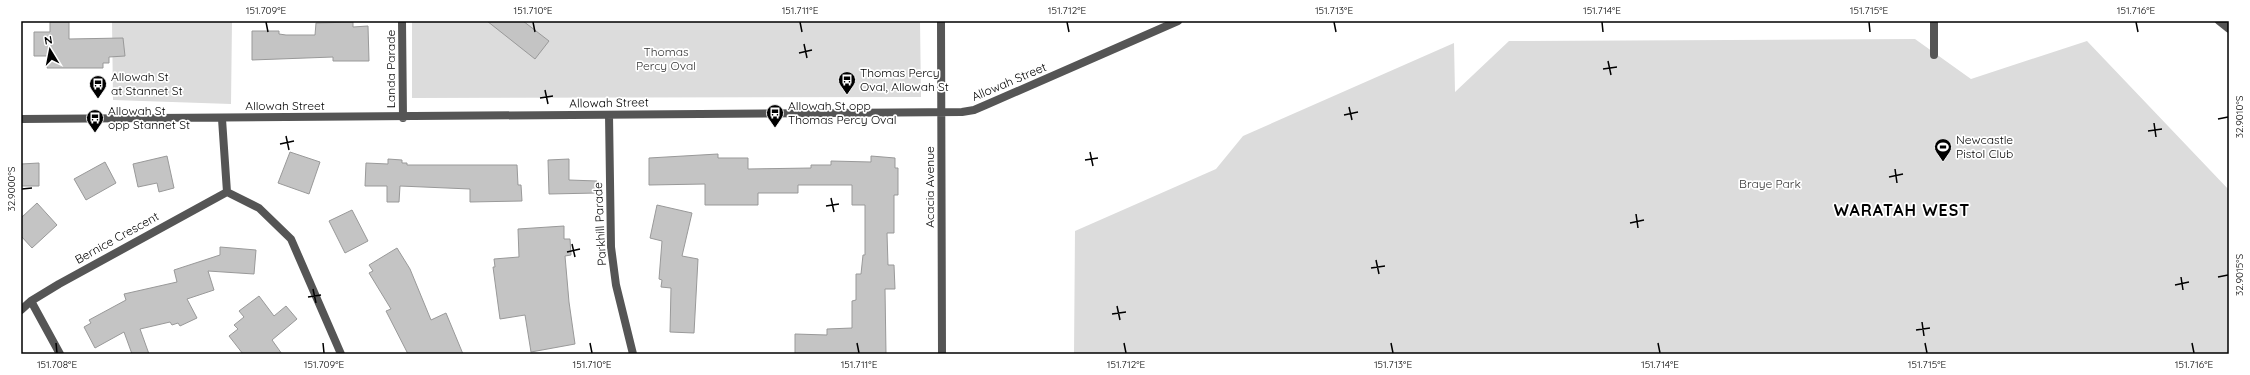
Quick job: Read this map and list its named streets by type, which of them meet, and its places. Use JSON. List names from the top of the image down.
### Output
{
  "streets": {
    "street": [
      "Landa Parade",
      "Allowah Street",
      "Acacia Avenue",
      "Parkhill Parade",
      "Bernice Crescent"
    ]
  },
  "crossings": [
    ["Landa Parade", "Allowah Street"],
    ["Allowah Street", "Acacia Avenue"],
    ["Allowah Street", "Parkhill Parade"]
  ],
  "districts": ["WARATAH WEST"],
  "parks": ["Thomas Percy Oval", "Braye Park"],
  "places": {
    "bus stop": [
      "Thomas Percy Oval, Allowah St",
      "Allowah St at Stannet St",
      "Allowah St opp Thomas Percy Oval",
      "Allowah St opp Stannet St"
    ],
    "sports": ["Newcastle Pistol Club"]
  },
  "north": "top",
  "coordinates": [
    "151.709°E",
    "151.710°E",
    "151.711°E",
    "151.712°E",
    "151.713°E",
    "151.714°E",
    "151.715°E",
    "151.716°E",
    "32.9010°S",
    "32.9000°S",
    "32.9015°S",
    "151.708°E"
  ]
}
